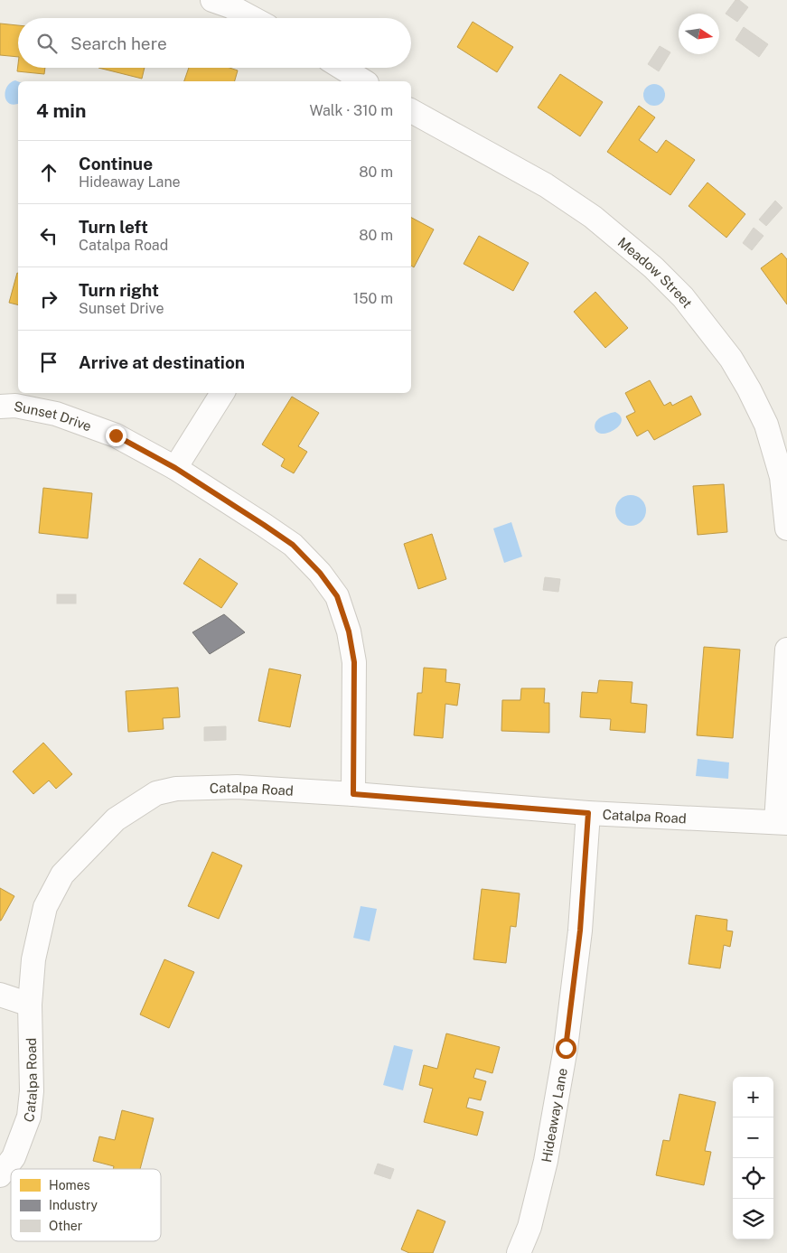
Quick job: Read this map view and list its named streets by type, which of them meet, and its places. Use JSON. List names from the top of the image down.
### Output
{
  "streets": {
    "street": [
      "Meadow Street",
      "Sunset Drive",
      "Catalpa Road",
      "Hideaway Lane"
    ]
  },
  "crossings": [
    ["Sunset Drive", "Catalpa Road"],
    ["Catalpa Road", "Hideaway Lane"]
  ],
  "legend": ["Homes", "Industry", "Other"],
  "north": "right",
  "page": {
    "search": "Search here",
    "heading": ["4 min", "Walk · 310 m"],
    "list": [
      ["Continue", "Hideaway Lane", "80 m"],
      ["Turn left", "Catalpa Road", "80 m"],
      ["Turn right", "Sunset Drive", "150 m"],
      "Arrive at destination"
    ],
    "map_buttons": ["+", "−"]
  }
}
